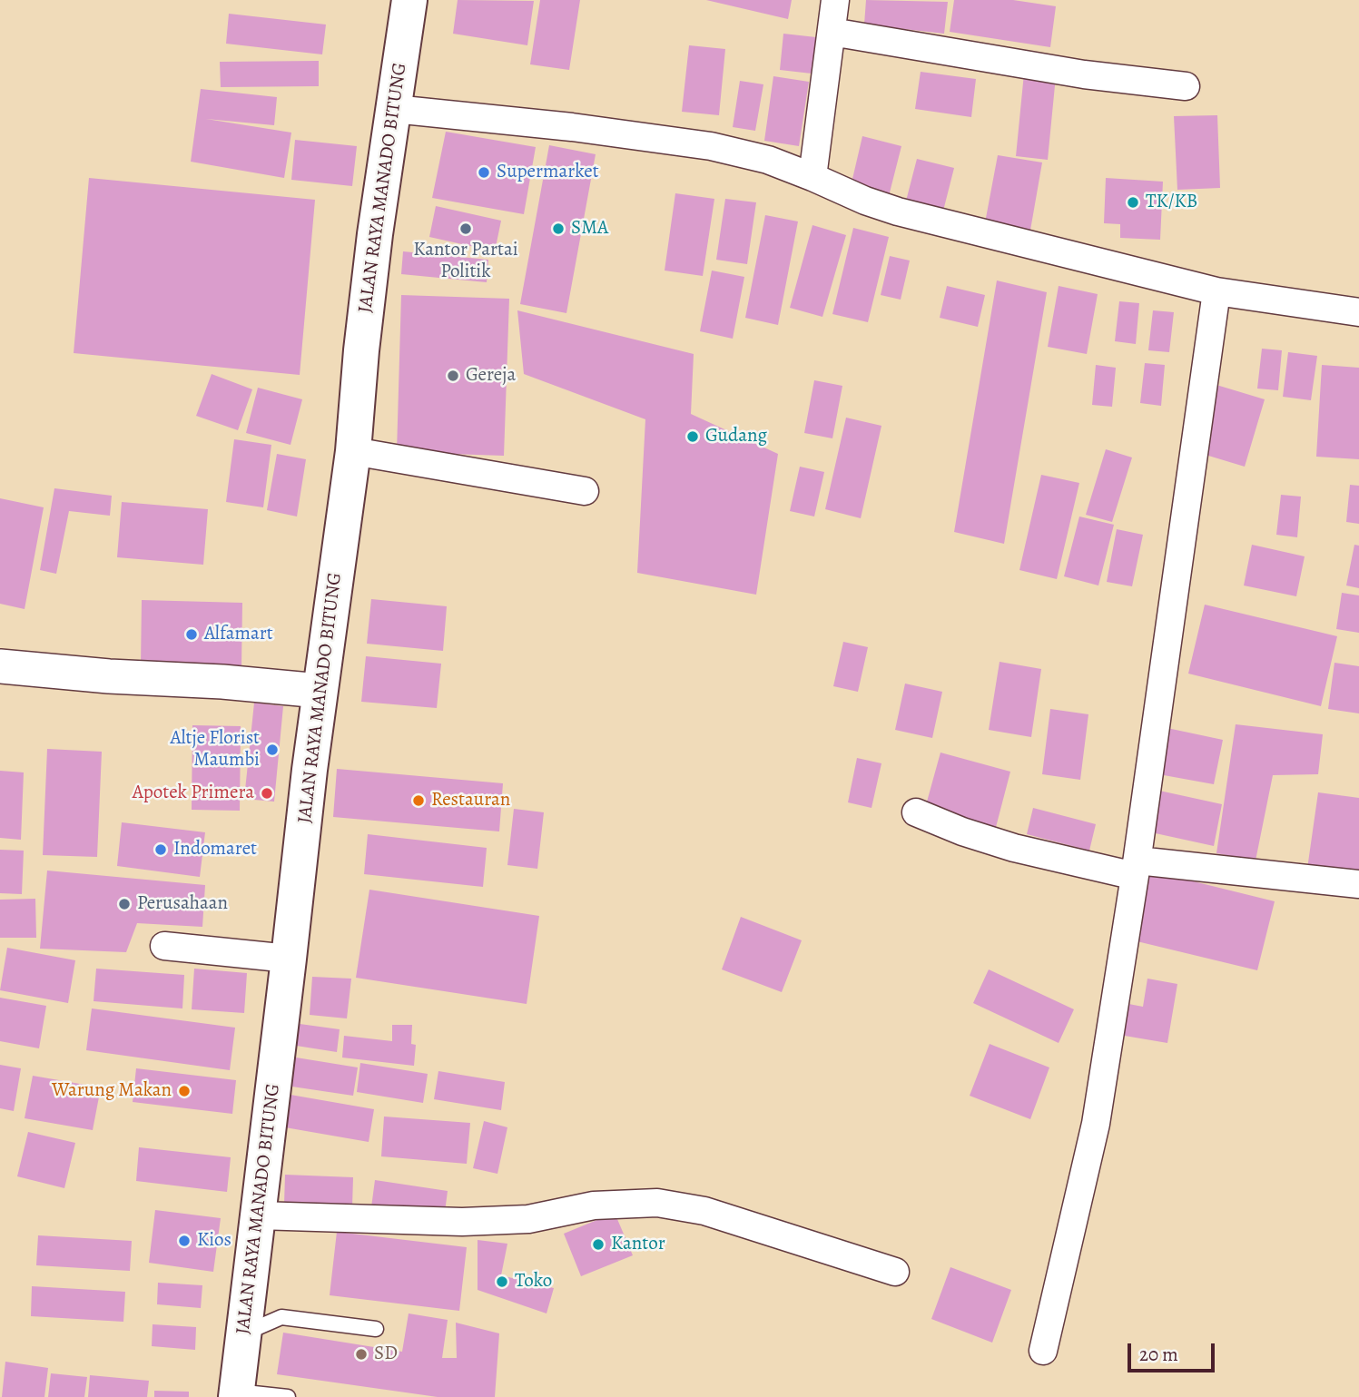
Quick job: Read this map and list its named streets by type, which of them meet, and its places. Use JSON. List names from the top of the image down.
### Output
{
  "streets": {
    "highway": ["JALAN RAYA MANADO BITUNG"]
  },
  "places": [
    "Supermarket",
    "TK/KB",
    "Kantor Partai Politik",
    "SMA",
    "Gereja",
    "Gudang",
    "Alfamart",
    "Altje Florist Maumbi",
    "Apotek Primera",
    "Restauran",
    "Indomaret",
    "Perusahaan",
    "Warung Makan",
    "Kios",
    "Kantor",
    "Toko",
    "SD"
  ],
  "scale_bar": "20 m"
}
